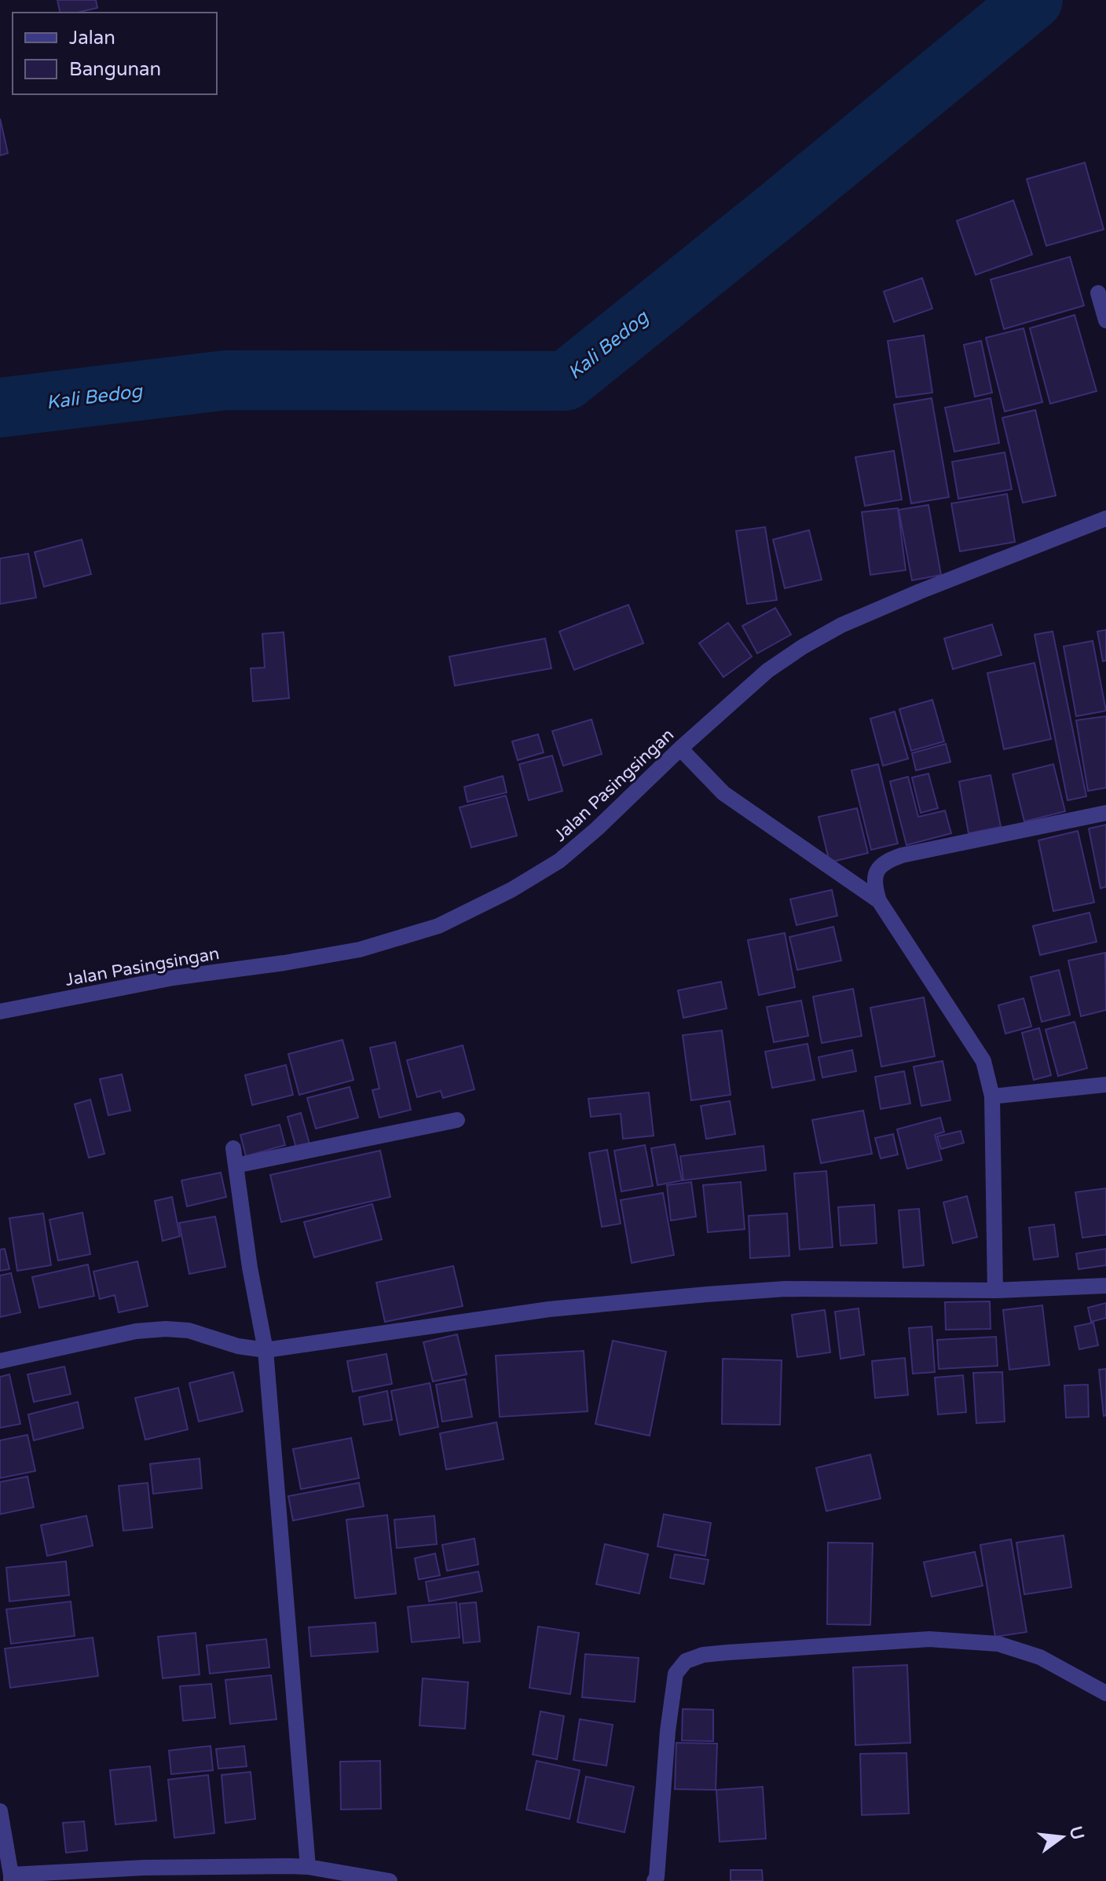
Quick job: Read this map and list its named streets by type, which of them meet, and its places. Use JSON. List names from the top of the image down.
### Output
{
  "streets": {
    "street": ["Jalan Pasingsingan"]
  },
  "water": ["Kali Bedog"],
  "legend": ["Jalan", "Bangunan"],
  "north": "right"
}
